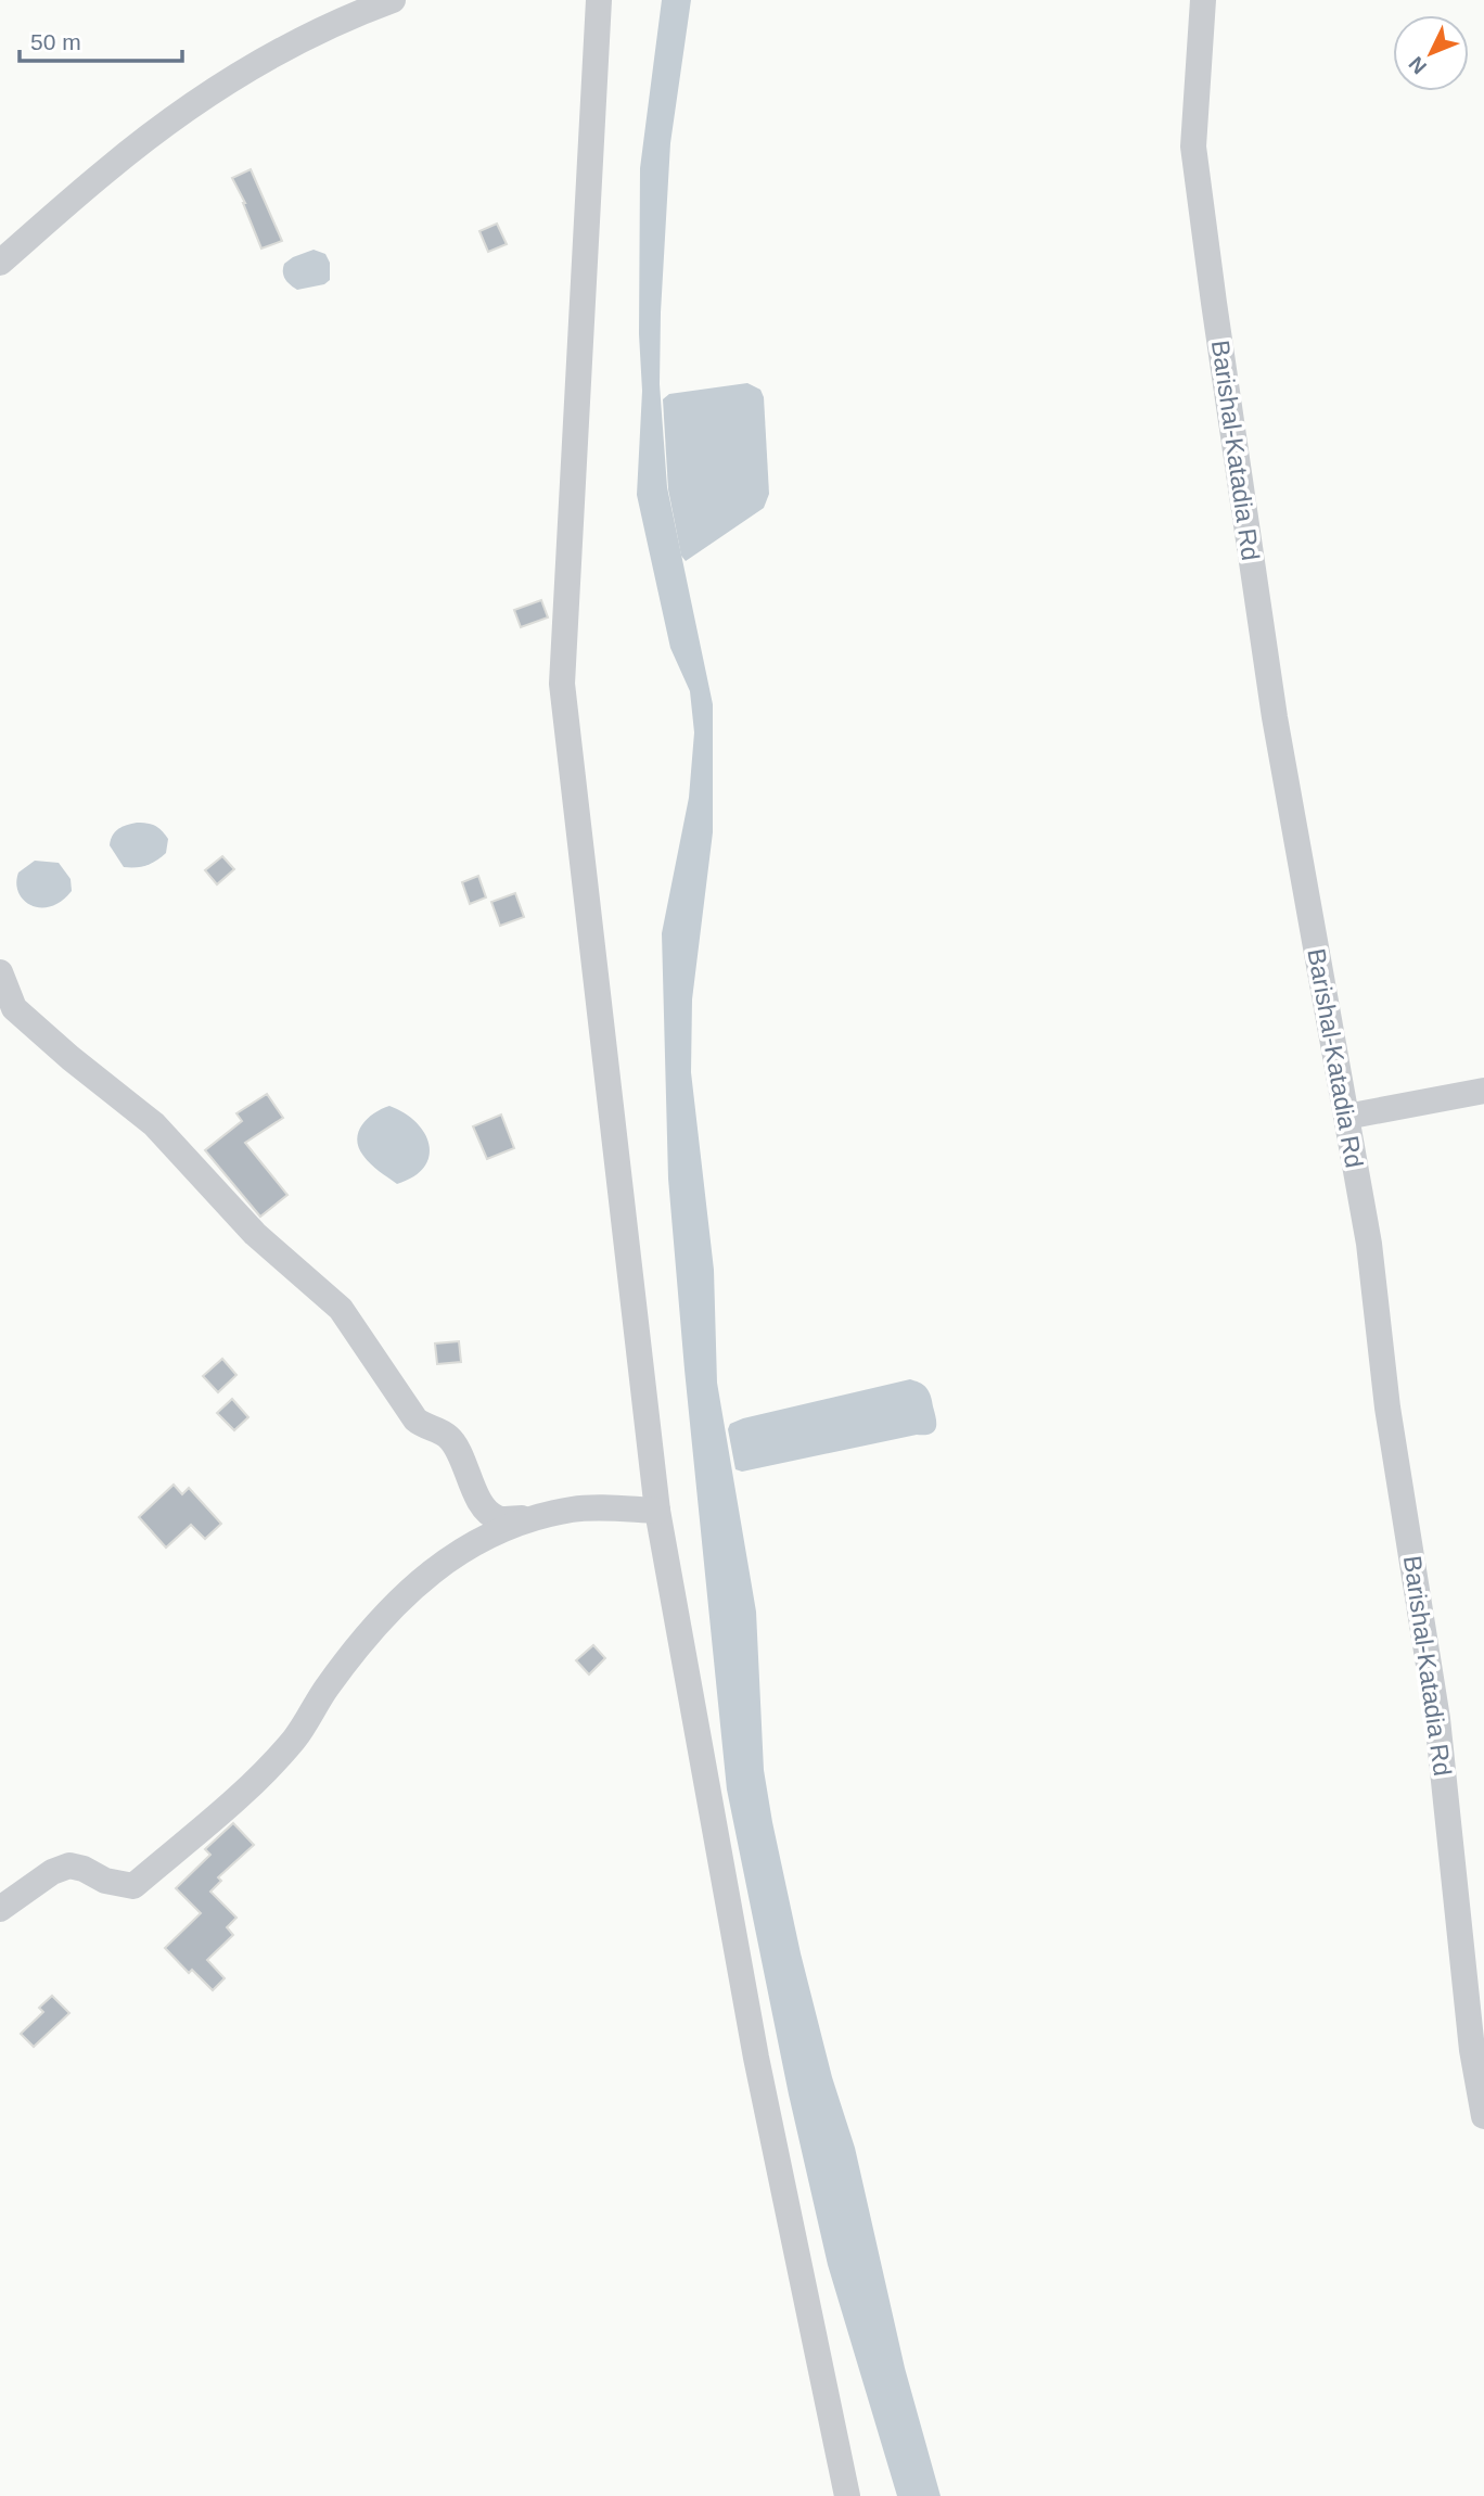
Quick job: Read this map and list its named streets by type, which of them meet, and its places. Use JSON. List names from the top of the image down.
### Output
{
  "streets": {
    "street": ["Barishal-Katadia Rd"]
  },
  "scale_bar": "50 m",
  "north": "bottom left"
}
